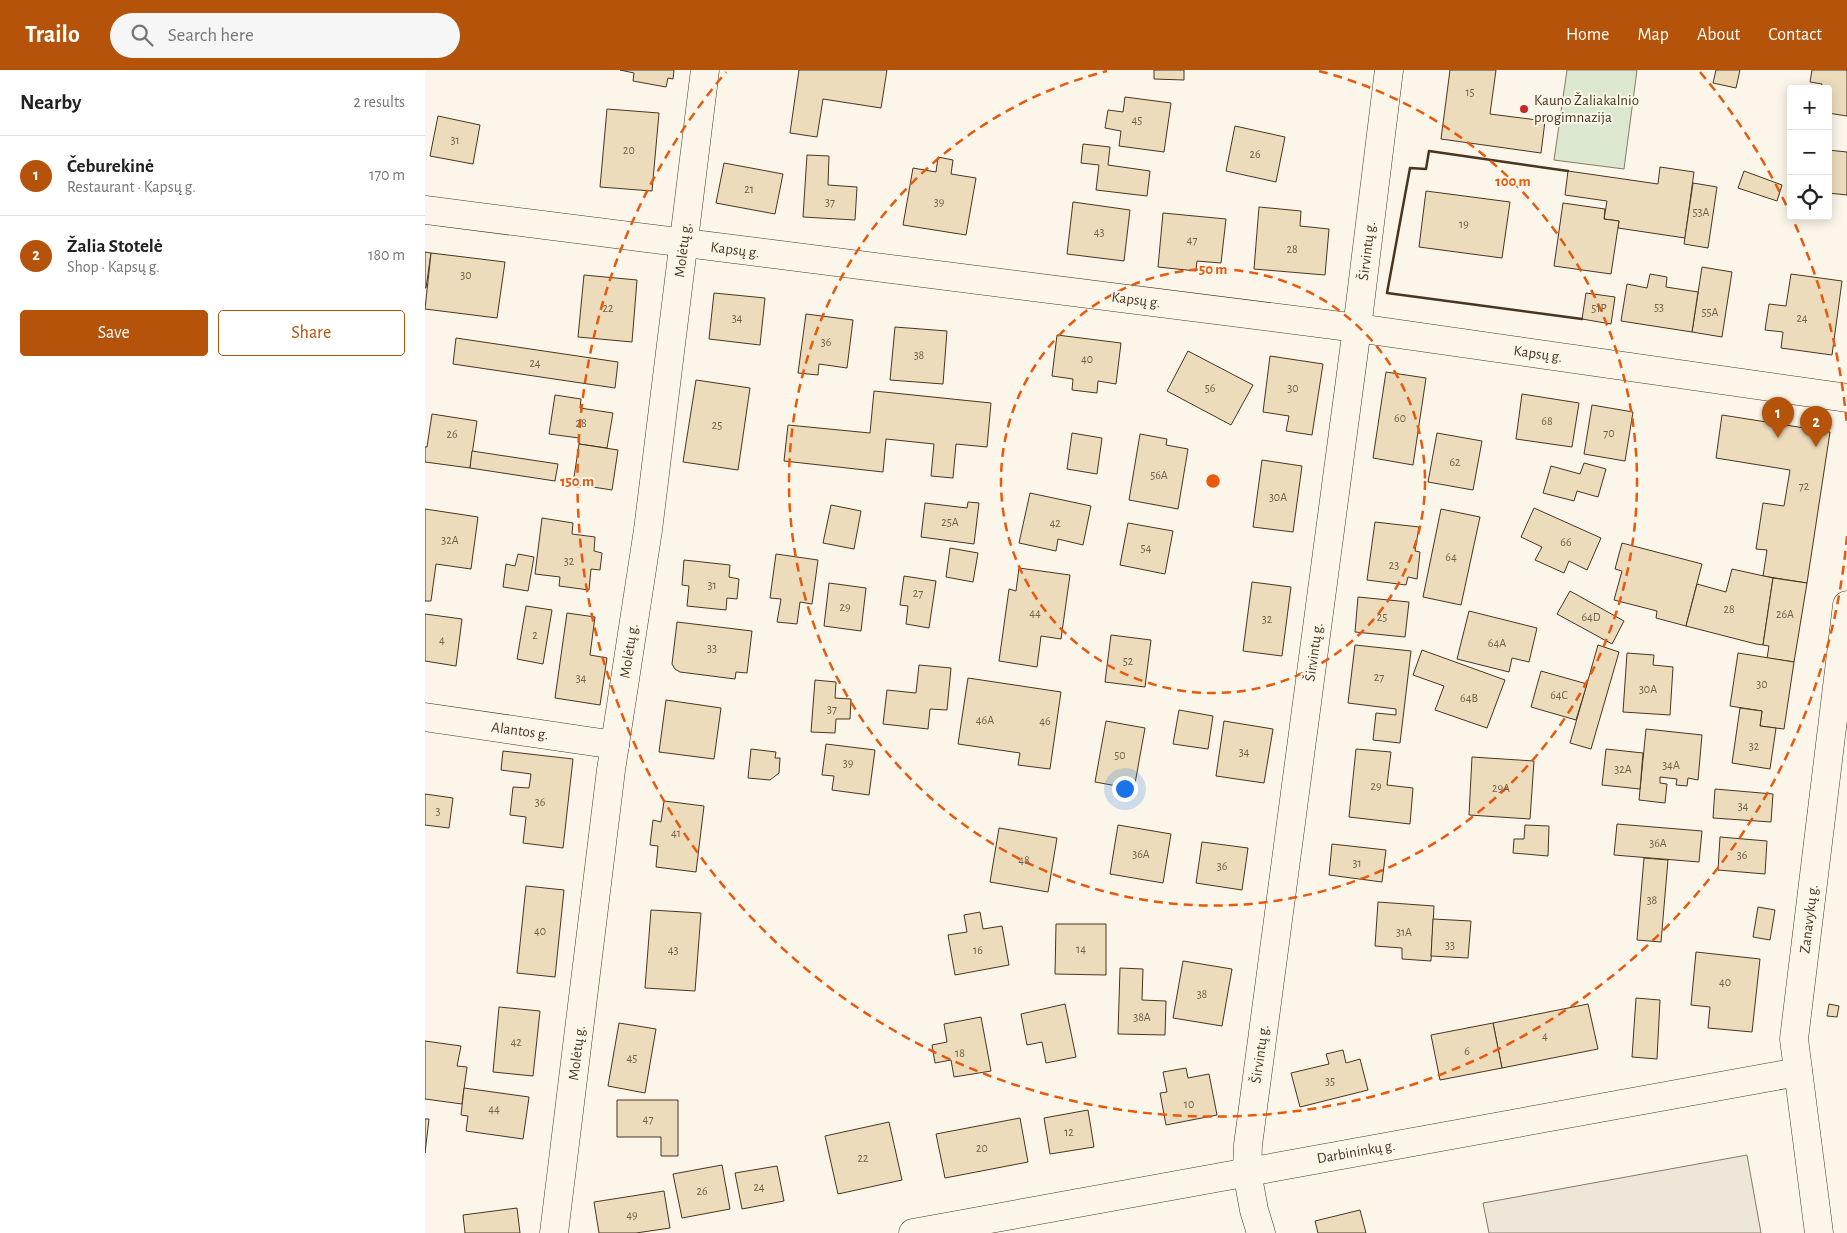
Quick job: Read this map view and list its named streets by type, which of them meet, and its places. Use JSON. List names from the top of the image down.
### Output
{
  "streets": {
    "street": [
      "Molėtų g.",
      "Kapsų g.",
      "Širvintų g.",
      "Alantos g.",
      "Zanavykų g.",
      "Darbininkų g."
    ]
  },
  "crossings": [
    ["Molėtų g.", "Kapsų g."],
    ["Molėtų g.", "Alantos g."],
    ["Kapsų g.", "Širvintų g."],
    ["Širvintų g.", "Darbininkų g."],
    ["Zanavykų g.", "Darbininkų g."]
  ],
  "places": ["Kauno Žaliakalnio progimnazija"],
  "house_numbers": [
    "15",
    "45",
    "31",
    "20",
    "26",
    "21",
    "37",
    "39",
    "53A",
    "19",
    "43",
    "47",
    "28",
    "30",
    "53",
    "22",
    "51P",
    "55A",
    "34",
    "24",
    "36",
    "38",
    "40",
    "24",
    "56",
    "30",
    "60",
    "68",
    "28",
    "25",
    "70",
    "26",
    "62",
    "56A",
    "72",
    "30A",
    "25A",
    "42",
    "32A",
    "66",
    "54",
    "64",
    "32",
    "23",
    "31",
    "27",
    "29",
    "28",
    "44",
    "26A",
    "25",
    "64D",
    "32",
    "2",
    "4",
    "64A",
    "33",
    "52",
    "27",
    "34",
    "30",
    "30A",
    "64C",
    "64B",
    "37",
    "46A",
    "46",
    "32",
    "34",
    "50",
    "39",
    "34A",
    "32A",
    "29",
    "29A",
    "36",
    "34",
    "3",
    "41",
    "36A",
    "36A",
    "36",
    "48",
    "31",
    "36",
    "38",
    "40",
    "31A",
    "33",
    "14",
    "43",
    "16",
    "40",
    "38",
    "38A",
    "4",
    "42",
    "6",
    "18",
    "45",
    "35",
    "10",
    "44",
    "47",
    "12",
    "20",
    "22",
    "24",
    "26",
    "49"
  ],
  "page": {
    "header": "Trailo",
    "search": "Search here",
    "nav": [
      "Home",
      "Map",
      "About",
      "Contact"
    ],
    "heading": ["Nearby", "2 results"],
    "map_buttons": ["+", "−"],
    "list": [
      {
        "mark": "1",
        "name": "Čeburekinė",
        "note": "Restaurant · Kapsų g.",
        "value": "170 m"
      },
      {
        "mark": "2",
        "name": "Žalia Stotelė",
        "note": "Shop · Kapsų g.",
        "value": "180 m"
      }
    ],
    "buttons": ["Save", "Share"],
    "pins": ["1", "2"]
  },
  "rings": ["100 m", "50 m", "150 m"]
}
